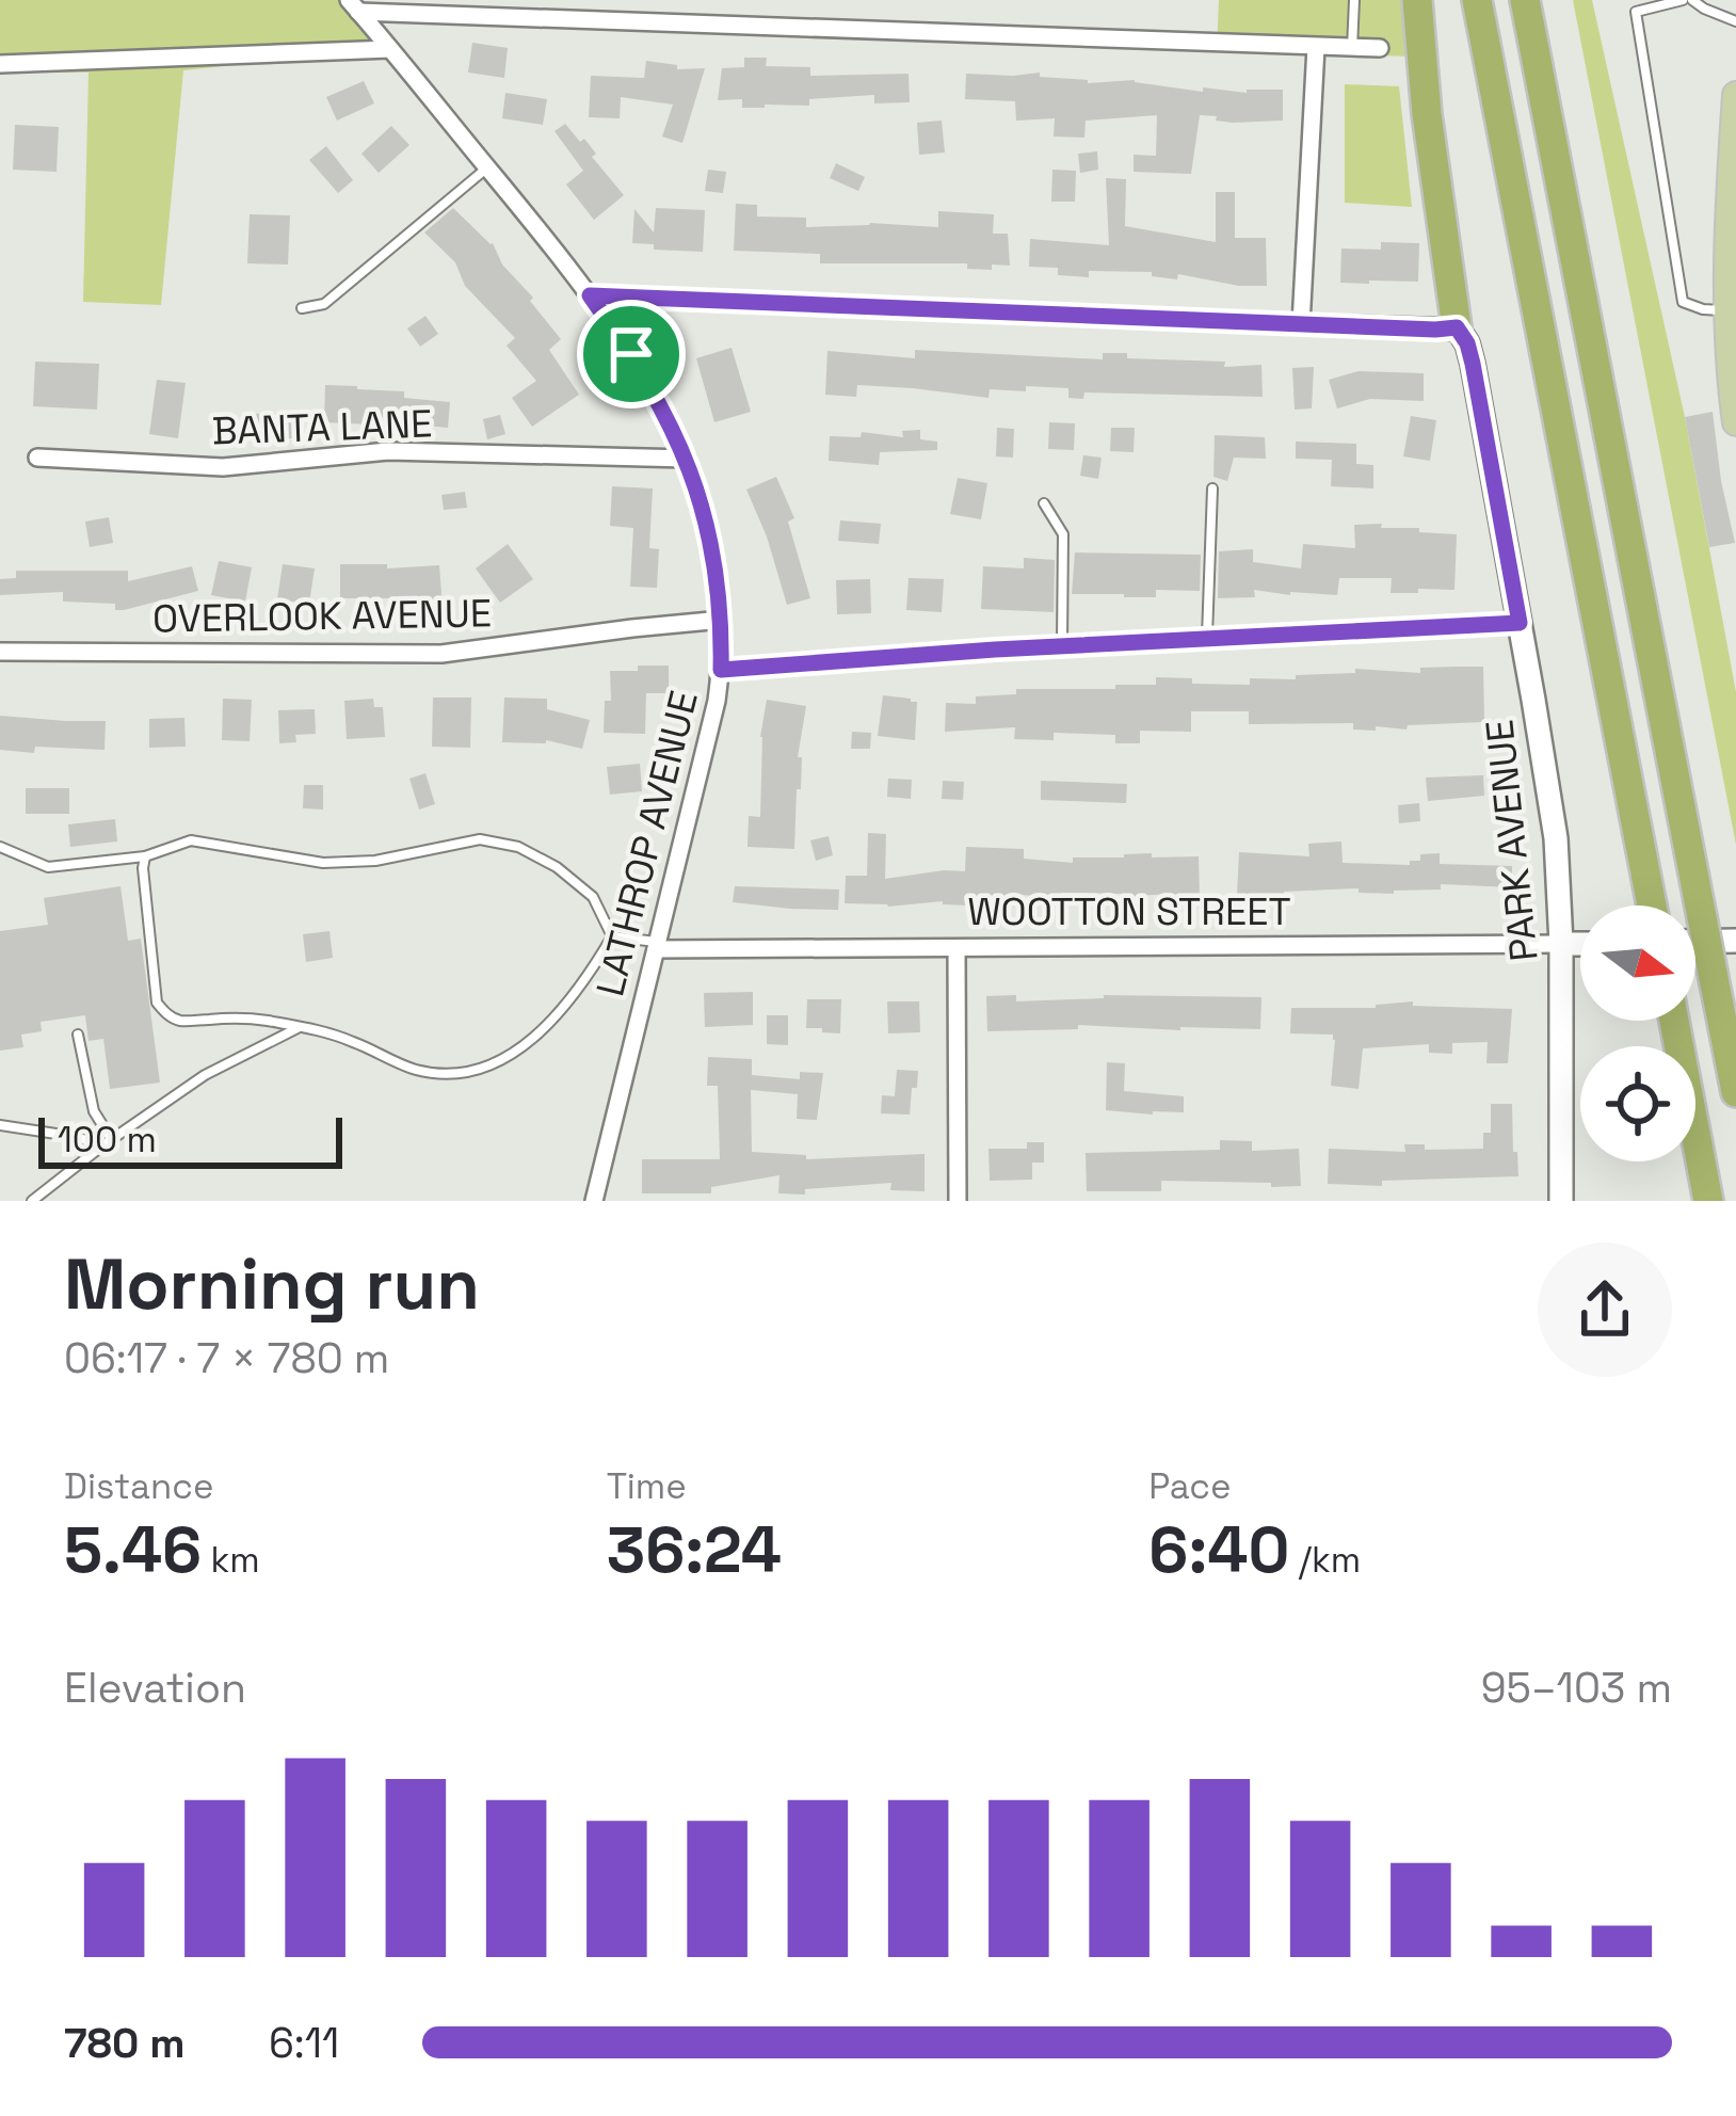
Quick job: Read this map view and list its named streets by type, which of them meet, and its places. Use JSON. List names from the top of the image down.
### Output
{
  "streets": {
    "street": [
      "BANTA LANE",
      "OVERLOOK AVENUE",
      "PARK AVENUE",
      "LATHROP AVENUE",
      "WOOTTON STREET"
    ]
  },
  "crossings": [
    ["BANTA LANE", "LATHROP AVENUE"],
    ["OVERLOOK AVENUE", "LATHROP AVENUE"],
    ["PARK AVENUE", "WOOTTON STREET"],
    ["LATHROP AVENUE", "WOOTTON STREET"]
  ],
  "scale_bar": "100 m",
  "north": "right",
  "page": {
    "scale": "100 m",
    "heading": ["Morning run", "06:17 · 7 × 780 m"],
    "stats": [
      ["Distance", "5.46 km"],
      ["Time", "36:24"],
      ["Pace", "6:40 /km"]
    ],
    "chart": ["Elevation", "95–103 m"],
    "list": [
      {
        "name": "780 m",
        "note": "6:11"
      }
    ]
  }
}
